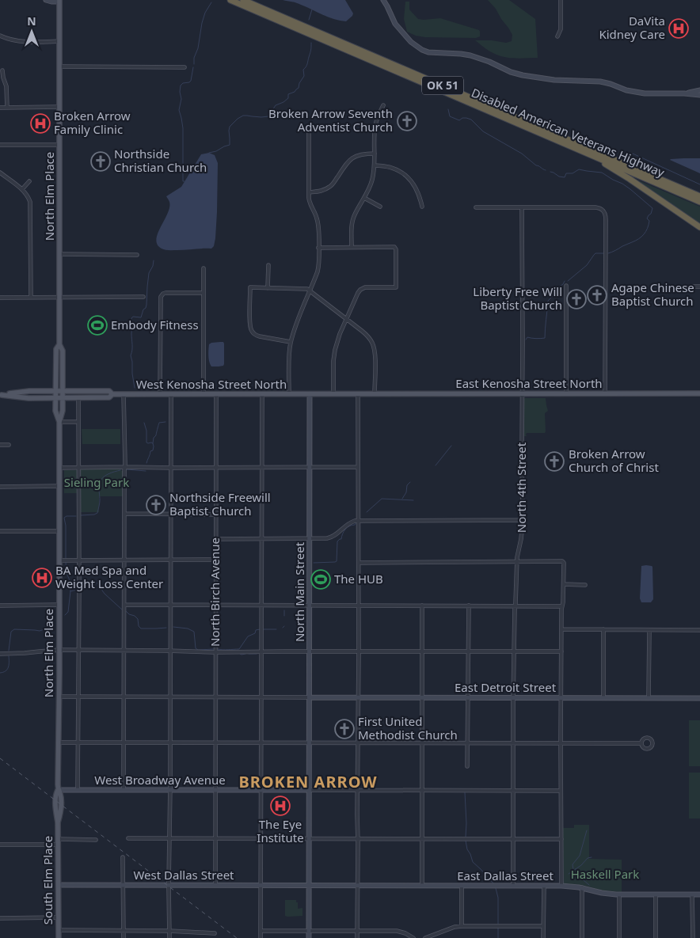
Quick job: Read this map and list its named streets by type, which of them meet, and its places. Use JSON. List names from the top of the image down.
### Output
{
  "streets": {
    "highway": ["OK 51", "Disabled American Veterans Highway"],
    "main road": [
      "North Elm Place",
      "East Kenosha Street North",
      "West Kenosha Street North",
      "South Elm Place"
    ],
    "street": [
      "North 4th Street",
      "North Birch Avenue",
      "North Main Street",
      "East Detroit Street",
      "West Broadway Avenue",
      "West Dallas Street",
      "East Dallas Street"
    ]
  },
  "crossings": [
    ["North Elm Place", "West Kenosha Street North"],
    ["North Elm Place", "West Broadway Avenue"],
    ["North Elm Place", "South Elm Place"],
    ["East Kenosha Street North", "North 4th Street"],
    ["West Kenosha Street North", "North Birch Avenue"],
    ["West Kenosha Street North", "North Main Street"],
    ["North 4th Street", "East Detroit Street"],
    ["North 4th Street", "East Dallas Street"],
    ["North Birch Avenue", "West Broadway Avenue"],
    ["North Birch Avenue", "West Dallas Street"],
    ["North Main Street", "East Detroit Street"],
    ["North Main Street", "West Broadway Avenue"],
    ["North Main Street", "West Dallas Street"],
    ["North Main Street", "East Dallas Street"],
    ["West Broadway Avenue", "South Elm Place"],
    ["West Dallas Street", "East Dallas Street"],
    ["West Dallas Street", "South Elm Place"]
  ],
  "districts": ["BROKEN ARROW"],
  "parks": ["Sieling Park", "Haskell Park"],
  "places": {
    "hospital": [
      "DaVita Kidney Care",
      "Broken Arrow Family Clinic",
      "BA Med Spa and Weight Loss Center",
      "The Eye Institute"
    ],
    "church": [
      "Broken Arrow Seventh Adventist Church",
      "Northside Christian Church",
      "Agape Chinese Baptist Church",
      "Liberty Free Will Baptist Church",
      "Broken Arrow Church of Christ",
      "Northside Freewill Baptist Church",
      "First United Methodist Church"
    ],
    "sports": ["Embody Fitness", "The HUB"]
  },
  "north": "top"
}
